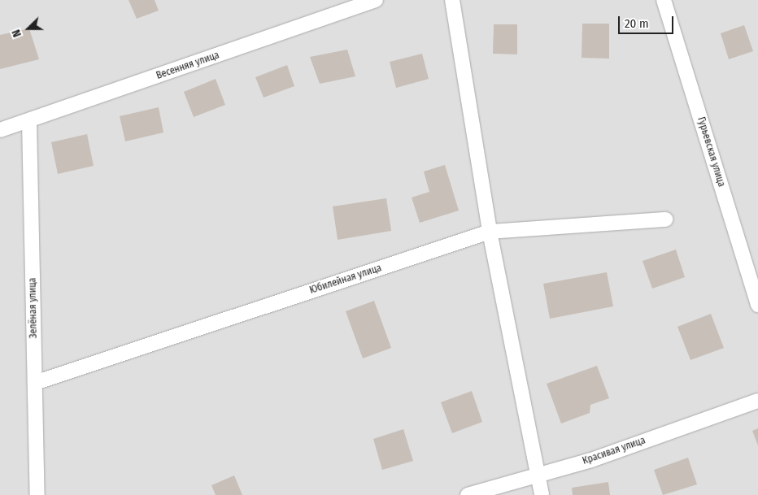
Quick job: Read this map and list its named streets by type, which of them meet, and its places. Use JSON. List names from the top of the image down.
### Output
{
  "streets": {
    "street": [
      "Весенняя улица",
      "Гурьевская улица",
      "Юбилейная улица",
      "Зелёная улица",
      "Красивая улица"
    ]
  },
  "crossings": [
    ["Весенняя улица", "Зелёная улица"],
    ["Юбилейная улица", "Зелёная улица"]
  ],
  "scale_bar": "20 m",
  "north": "left"
}
